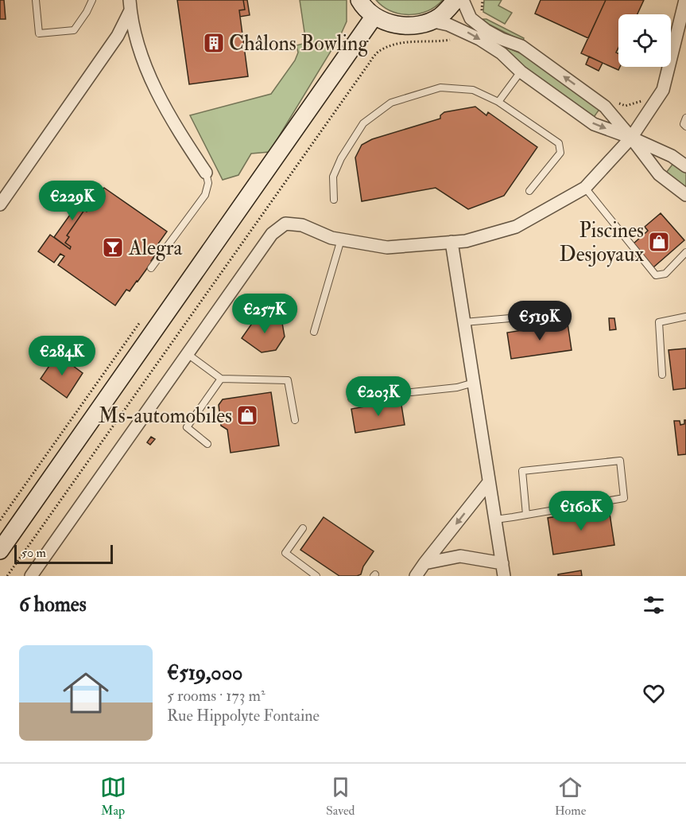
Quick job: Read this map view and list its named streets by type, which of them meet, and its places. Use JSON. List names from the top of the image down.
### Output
{
  "places": {
    "building": ["Châlons Bowling"],
    "shop": ["Piscines Desjoyaux", "Ms-automobiles"],
    "bar": ["Alegra"]
  },
  "scale_bar": "50 m",
  "page": {
    "price": [
      "€229K",
      "€257K",
      "€519K",
      "€284K",
      "€203K",
      "€160K"
    ],
    "scale": "50 m",
    "heading": "6 homes",
    "list": [
      {
        "name": "€519,000",
        "note": "5 rooms · 173 m² · Rue Hippolyte Fontaine"
      }
    ],
    "tabs": ["Map", "Saved", "Home"]
  }
}
